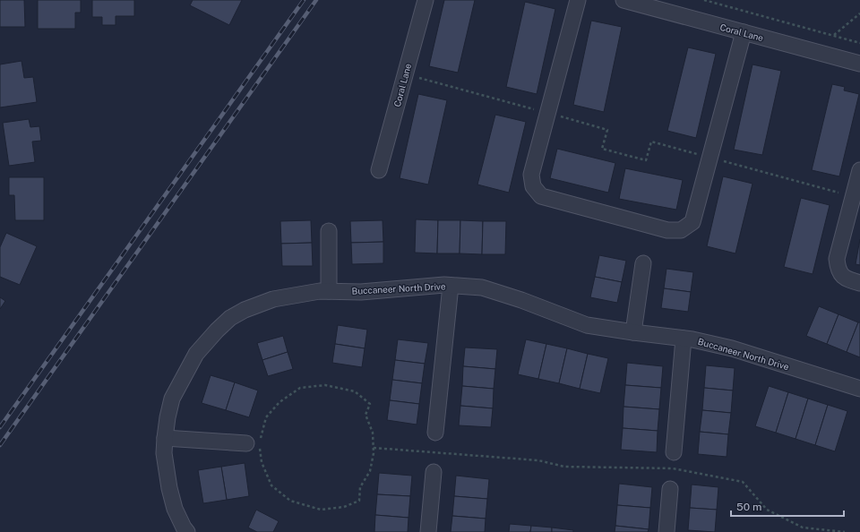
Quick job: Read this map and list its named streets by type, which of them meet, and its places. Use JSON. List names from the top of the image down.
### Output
{
  "streets": {
    "street": ["Coral Lane", "Buccaneer North Drive"]
  },
  "scale_bar": "50 m"
}
